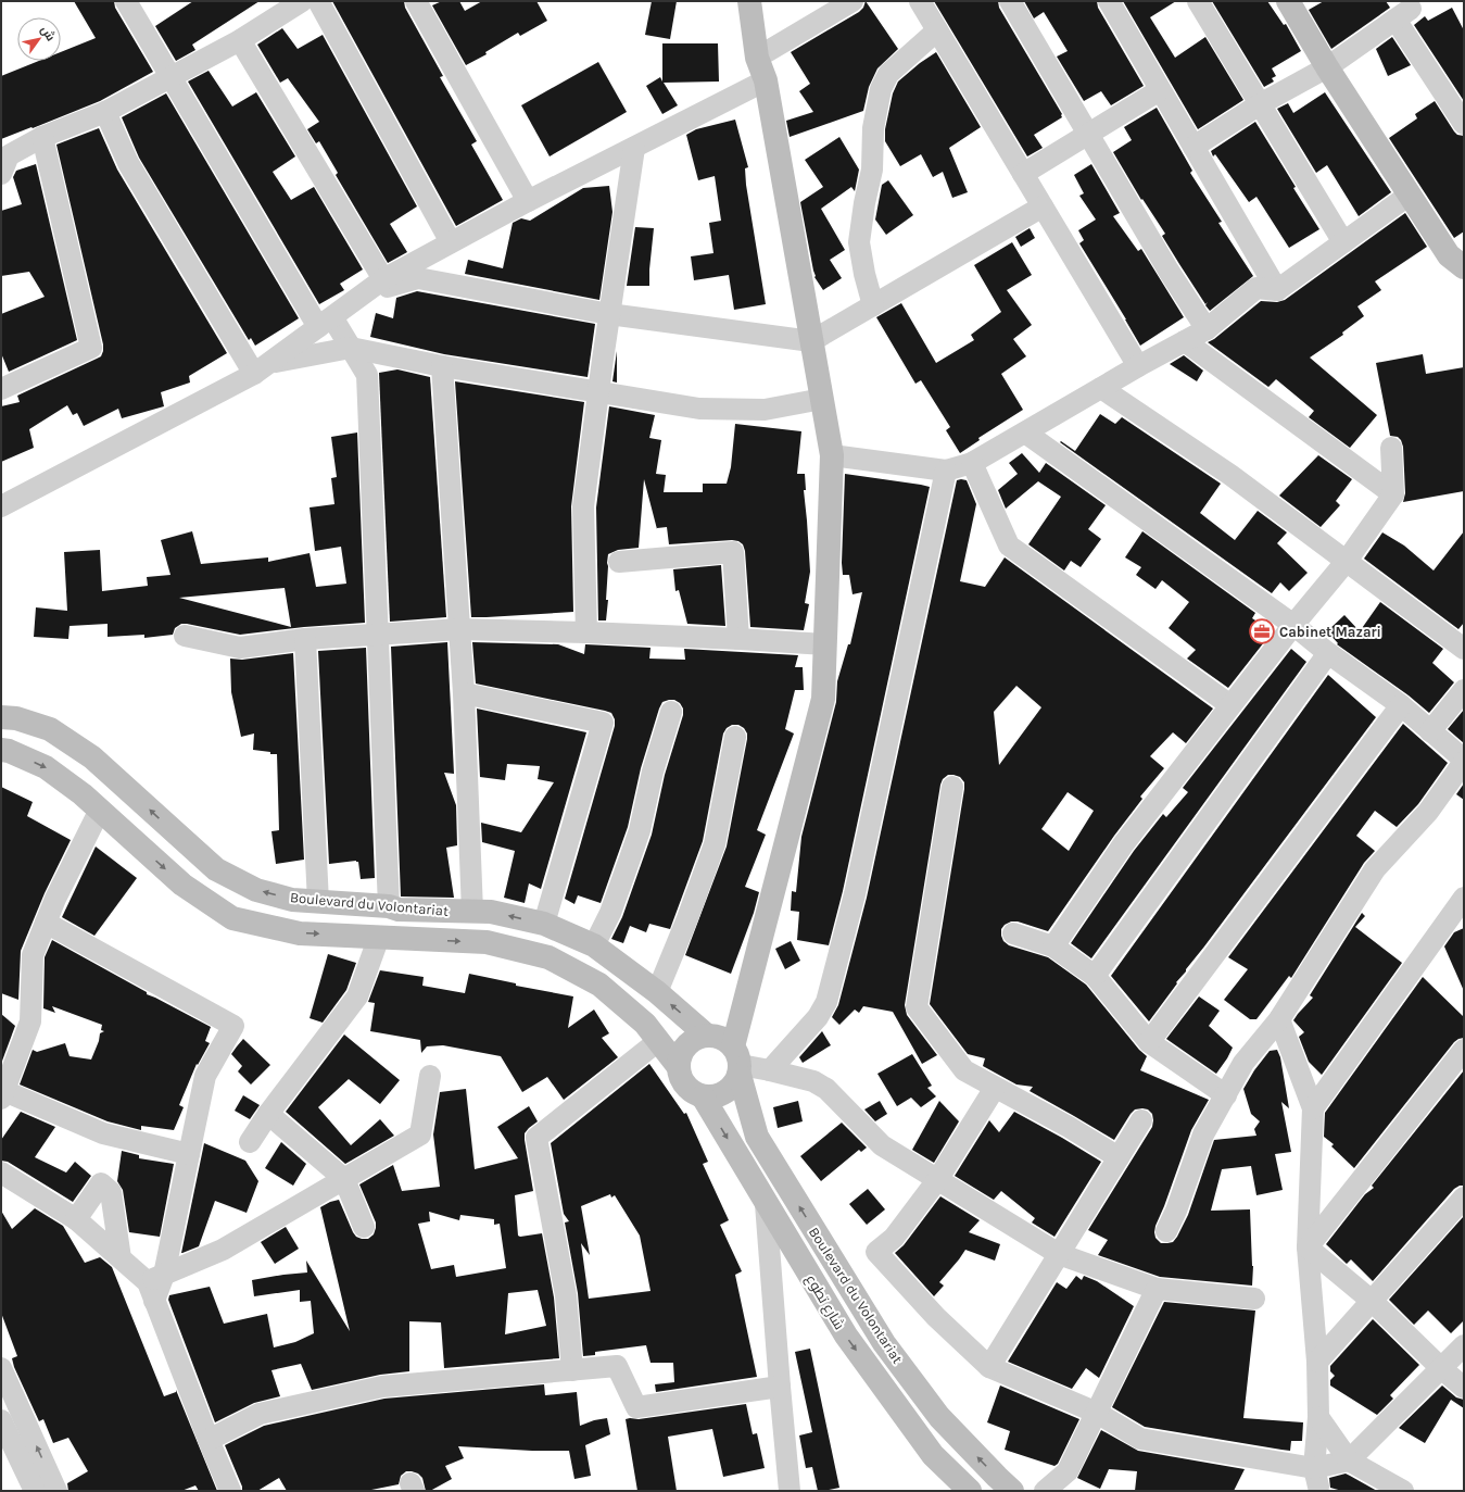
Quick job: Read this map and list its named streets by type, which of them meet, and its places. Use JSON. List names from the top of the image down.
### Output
{
  "streets": {
    "main road": ["Boulevard du Volontariat", "شارع تطوع"]
  },
  "crossings": [
    ["Boulevard du Volontariat", "شارع تطوع"]
  ],
  "one_way": ["شارع تطوع"],
  "places": {
    "office": ["Cabinet Mazari"]
  },
  "north": "top right"
}
